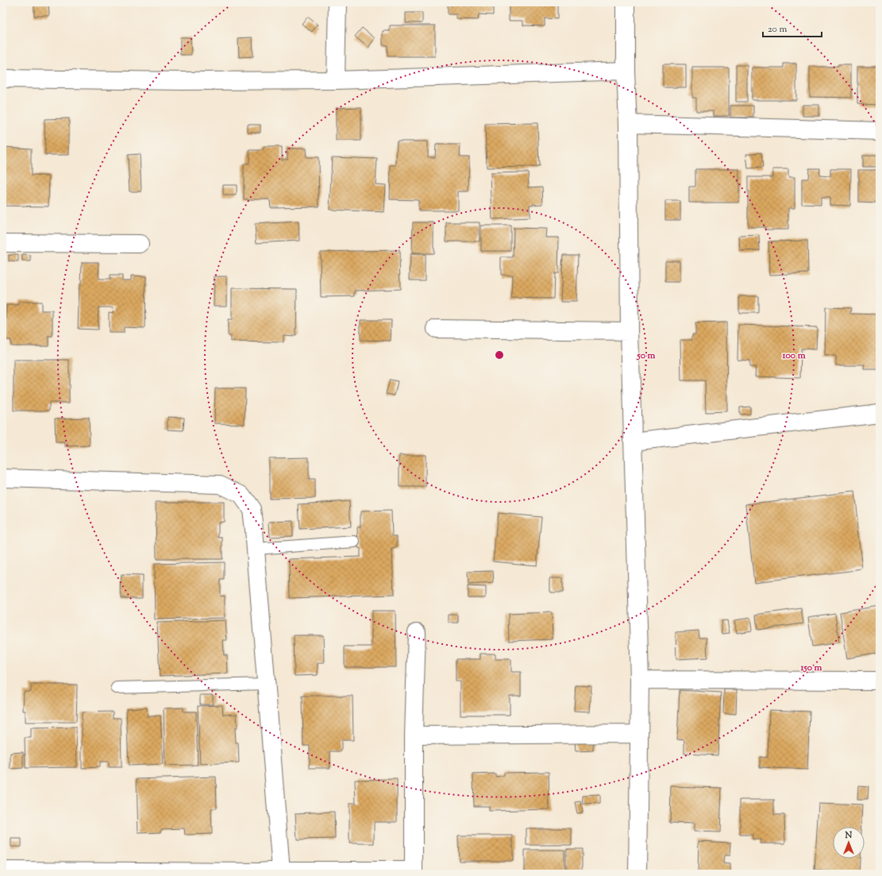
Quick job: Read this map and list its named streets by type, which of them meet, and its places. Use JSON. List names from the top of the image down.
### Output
{
  "scale_bar": "20 m",
  "north": "top",
  "rings": ["50 m", "100 m", "150 m"]
}
